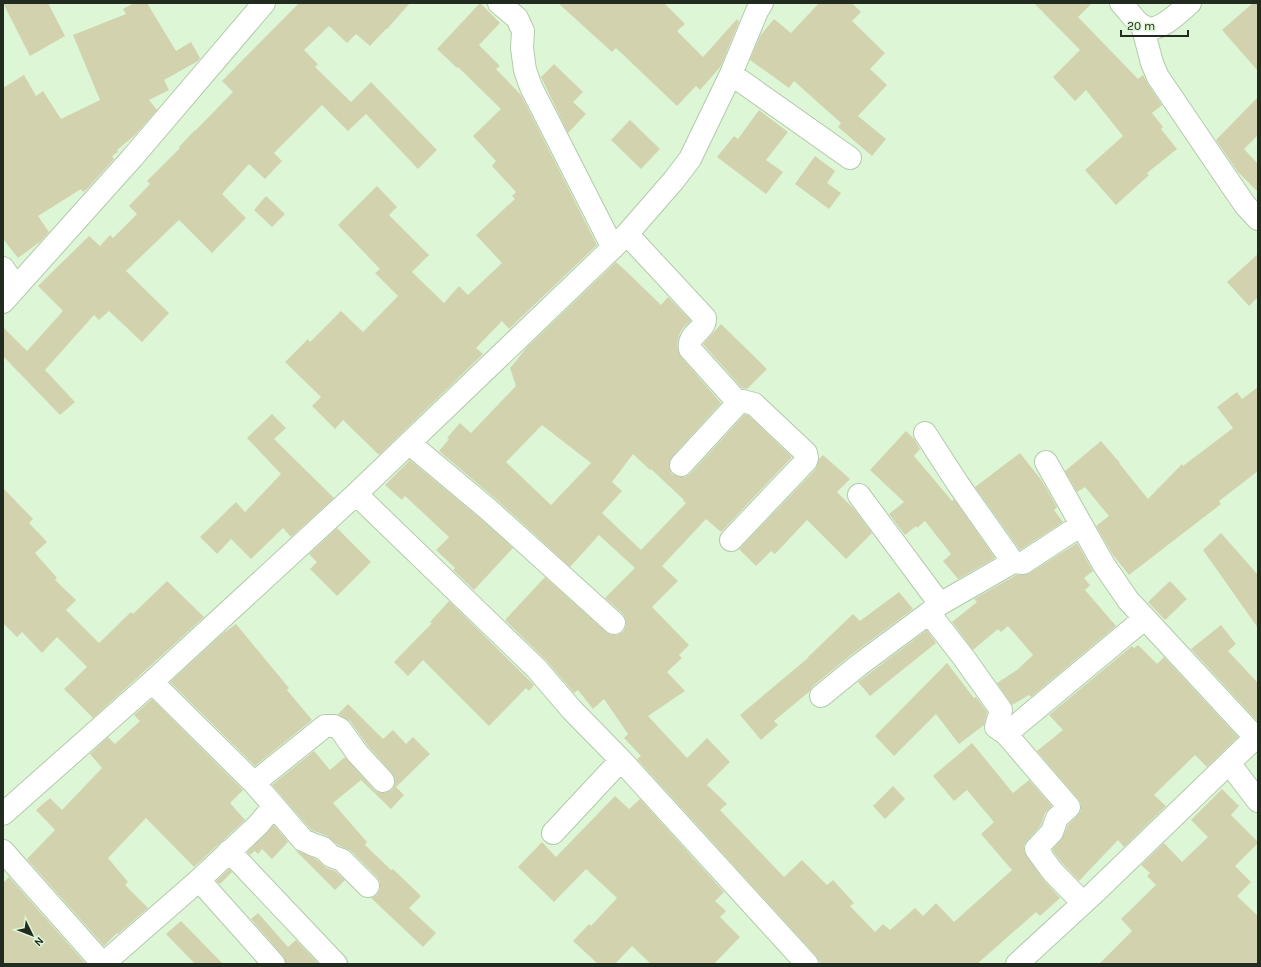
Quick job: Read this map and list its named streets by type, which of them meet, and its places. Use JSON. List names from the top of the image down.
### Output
{
  "scale_bar": "20 m",
  "north": "bottom right"
}
